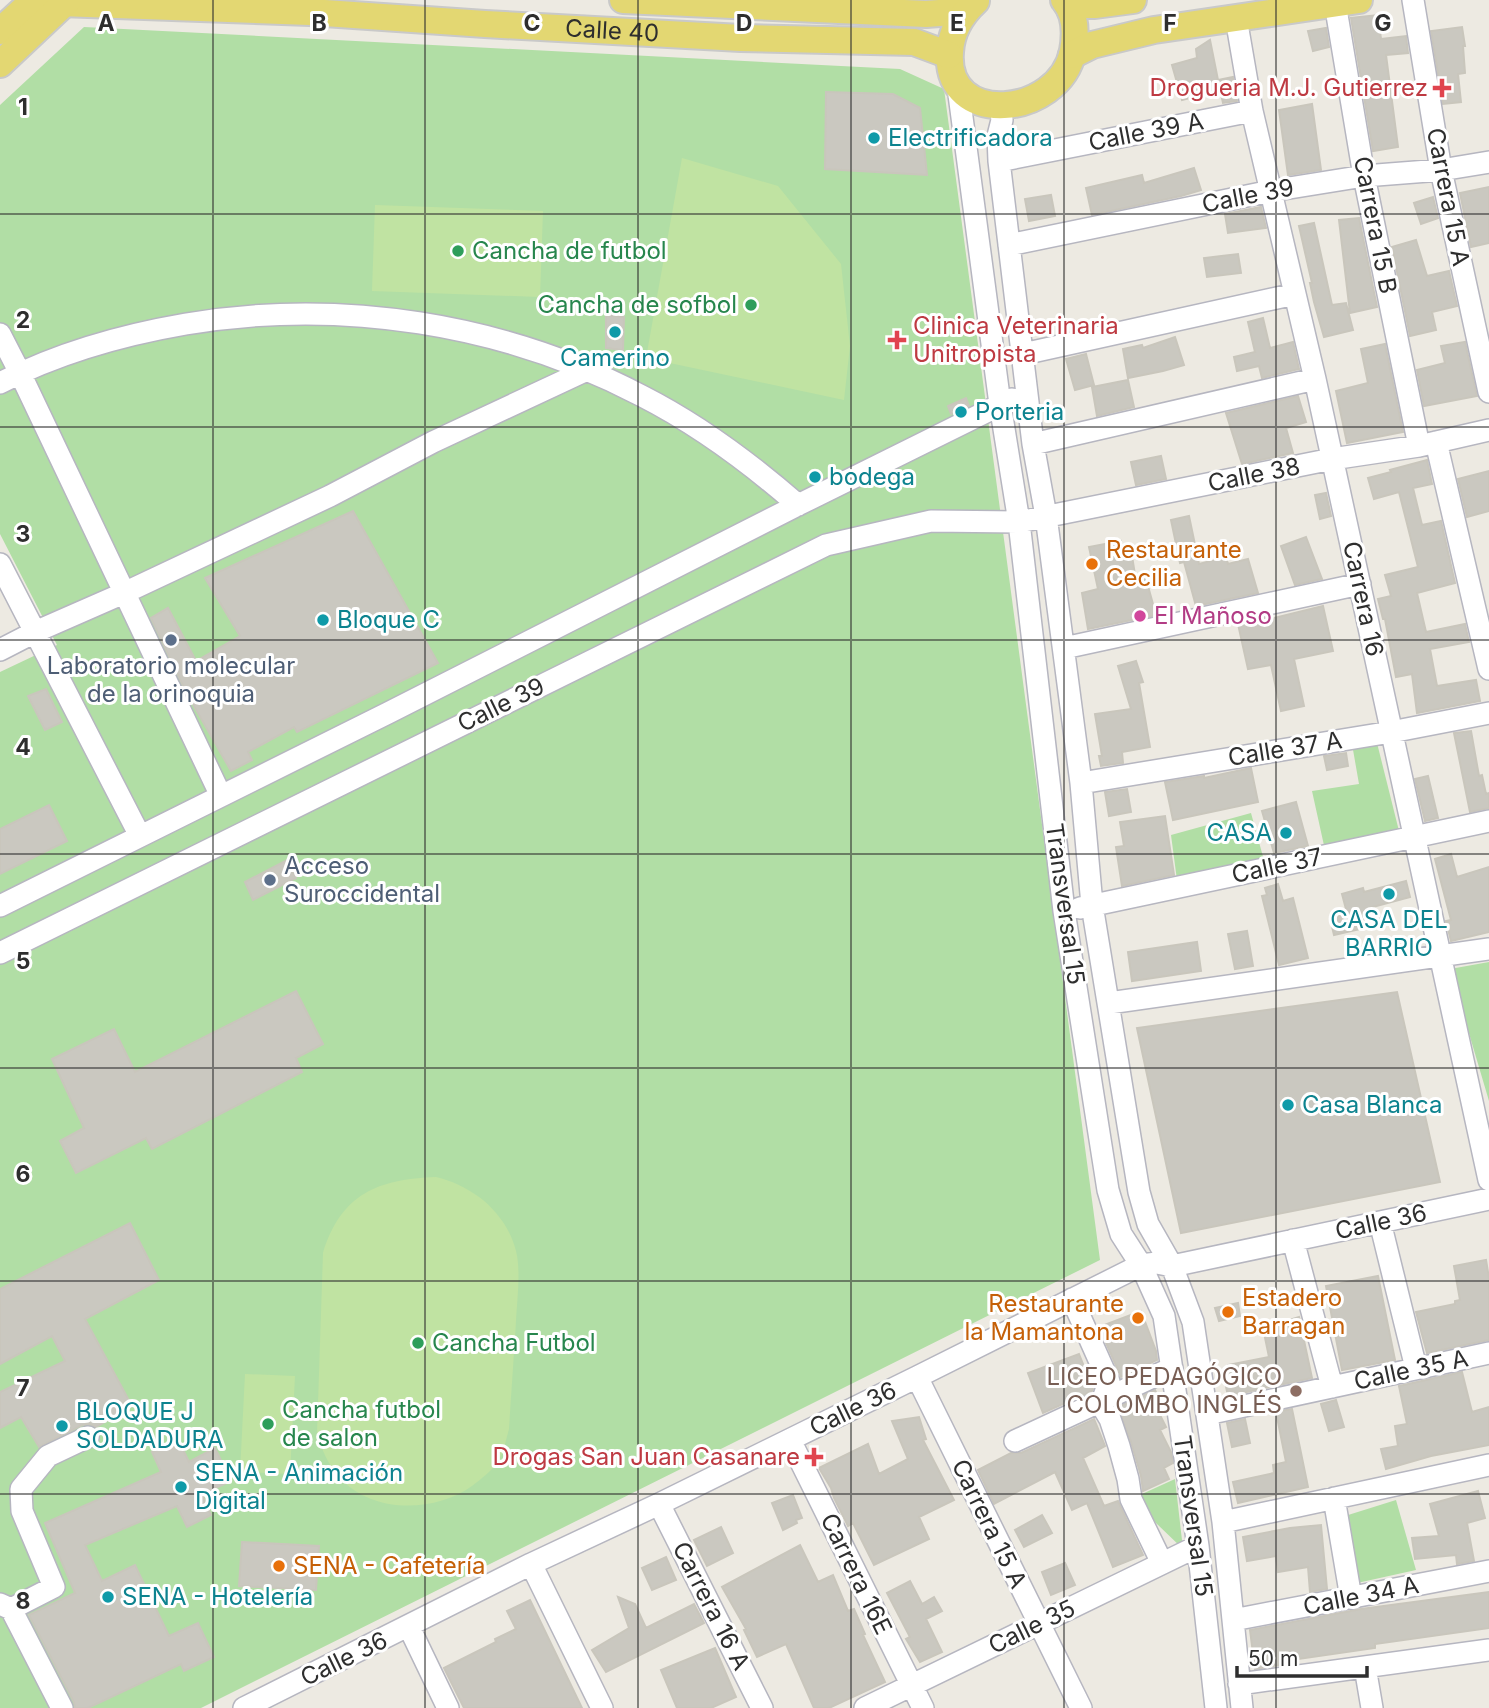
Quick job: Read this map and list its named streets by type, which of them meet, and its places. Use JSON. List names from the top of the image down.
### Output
{
  "streets": {
    "main road": ["Calle 40"],
    "street": [
      "Calle 39 A",
      "Calle 39",
      "Carrera 15 A",
      "Carrera 15 B",
      "Calle 38",
      "Carrera 16",
      "Calle 37 A",
      "Calle 37",
      "Transversal 15",
      "Calle 36",
      "Calle 35 A",
      "Carrera 16E",
      "Calle 34 A",
      "Carrera 16 A",
      "Calle 35"
    ]
  },
  "crossings": [
    ["Calle 39 A", "Carrera 16"],
    ["Calle 39 A", "Transversal 15"],
    ["Calle 39", "Carrera 15 A"],
    ["Calle 39", "Carrera 15 B"],
    ["Calle 39", "Calle 38"],
    ["Calle 39", "Carrera 16"],
    ["Calle 39", "Transversal 15"],
    ["Carrera 15 A", "Calle 36"],
    ["Carrera 15 A", "Calle 35"],
    ["Carrera 15 B", "Calle 38"],
    ["Calle 38", "Carrera 16"],
    ["Calle 38", "Transversal 15"],
    ["Carrera 16", "Calle 37 A"],
    ["Carrera 16", "Calle 37"],
    ["Calle 37 A", "Transversal 15"],
    ["Calle 37", "Transversal 15"],
    ["Transversal 15", "Calle 36"],
    ["Transversal 15", "Calle 35 A"],
    ["Transversal 15", "Calle 34 A"],
    ["Transversal 15", "Calle 35"],
    ["Calle 36", "Carrera 16E"],
    ["Calle 36", "Carrera 16 A"],
    ["Carrera 16E", "Calle 35"]
  ],
  "places": {
    "health": ["Drogueria M.J. Gutierrez", "Clinica Veterinaria Unitropista", "Drogas San Juan Casanare"],
    "other": [
      "Electrificadora",
      "Cancha de futbol",
      "Cancha de sofbol",
      "Camerino",
      "Porteria",
      "bodega",
      "Restaurante Cecilia",
      "El Mañoso",
      "Bloque C",
      "Laboratorio molecular de la orinoquia",
      "CASA",
      "Acceso Suroccidental",
      "CASA DEL BARRIO",
      "Casa Blanca",
      "Estadero Barragan",
      "Restaurante la Mamantona",
      "Cancha Futbol",
      "LICEO PEDAGÓGICO COLOMBO INGLÉS",
      "Cancha futbol de salon",
      "BLOQUE J SOLDADURA",
      "SENA - Animación Digital",
      "SENA - Cafetería",
      "SENA - Hotelería"
    ]
  },
  "scale_bar": "50 m",
  "grid": {
    "columns": [
      "A",
      "B",
      "C",
      "D",
      "E",
      "F",
      "G"
    ],
    "rows": [
      "1",
      "2",
      "3",
      "4",
      "5",
      "6",
      "7",
      "8"
    ]
  }
}
